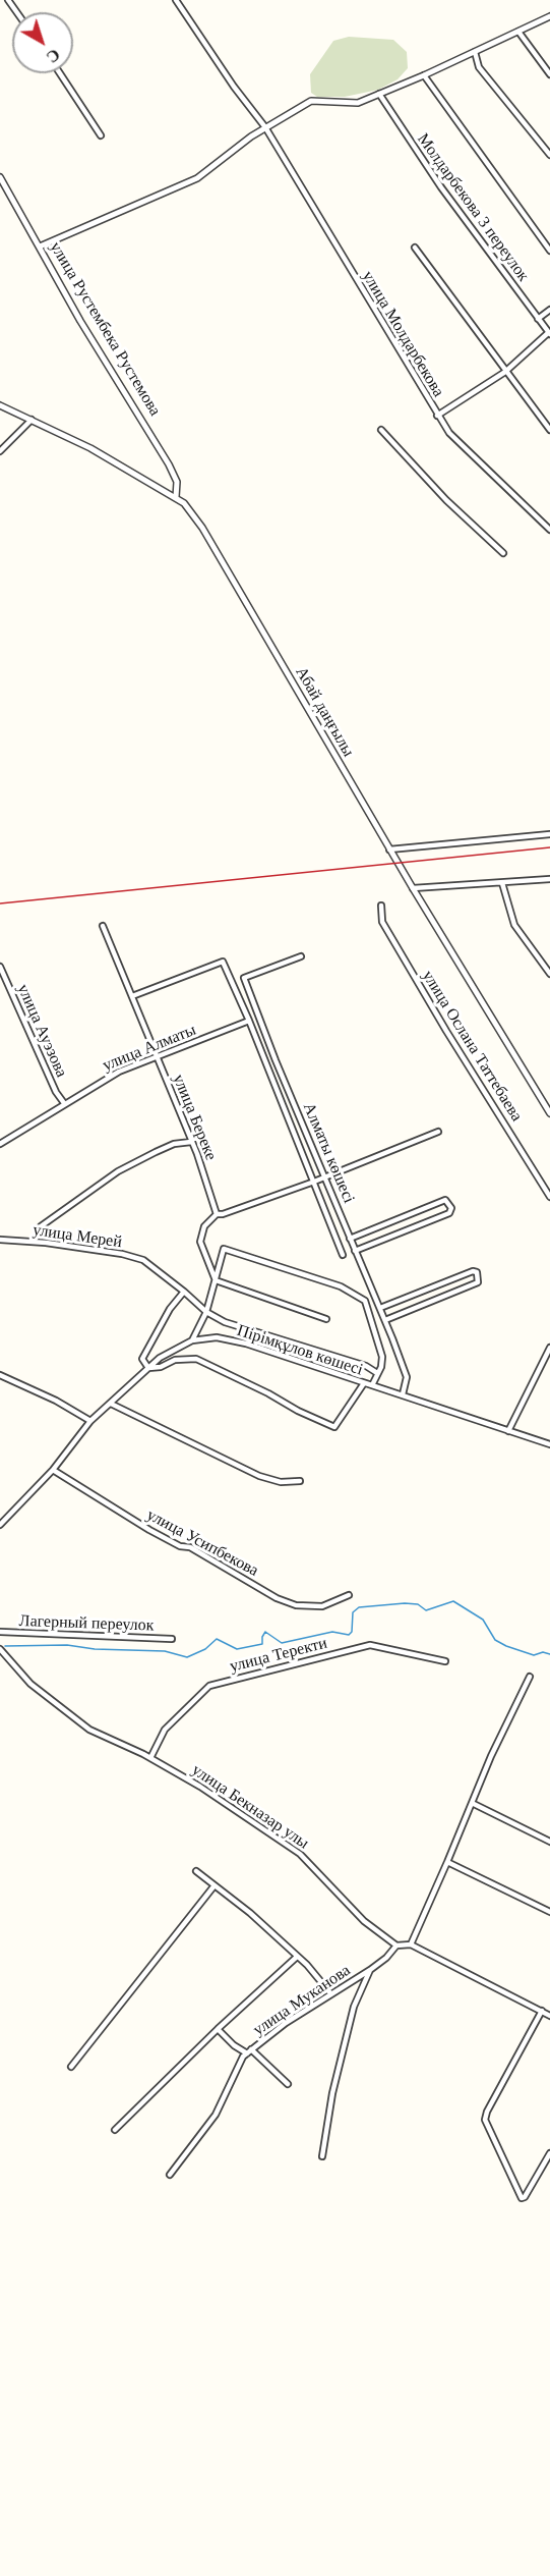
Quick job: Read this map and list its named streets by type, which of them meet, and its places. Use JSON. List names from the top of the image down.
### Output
{
  "streets": {
    "street": [
      "Молдарбекова 3 переулок",
      "улица Рустембека Рустемова",
      "улица Молдарбекова",
      "Абай даңғылы",
      "улица Ауэзова",
      "улица Ослана Таттебаева",
      "улица Алматы",
      "улица Береке",
      "Алматы көшесі",
      "улица Мерей",
      "Пірімқұлов көшесі",
      "улица Усипбекова",
      "Лагерный переулок",
      "улица Теректи",
      "улица Бекназар улы",
      "улица Муканова"
    ]
  },
  "crossings": [
    ["улица Рустембека Рустемова", "Абай даңғылы"],
    ["улица Ауэзова", "улица Алматы"],
    ["улица Алматы", "улица Береке"],
    ["Алматы көшесі", "Пірімқұлов көшесі"],
    ["Пірімқұлов көшесі", "улица Усипбекова"],
    ["улица Теректи", "улица Бекназар улы"],
    ["улица Бекназар улы", "улица Муканова"]
  ],
  "north": "bottom right"
}
